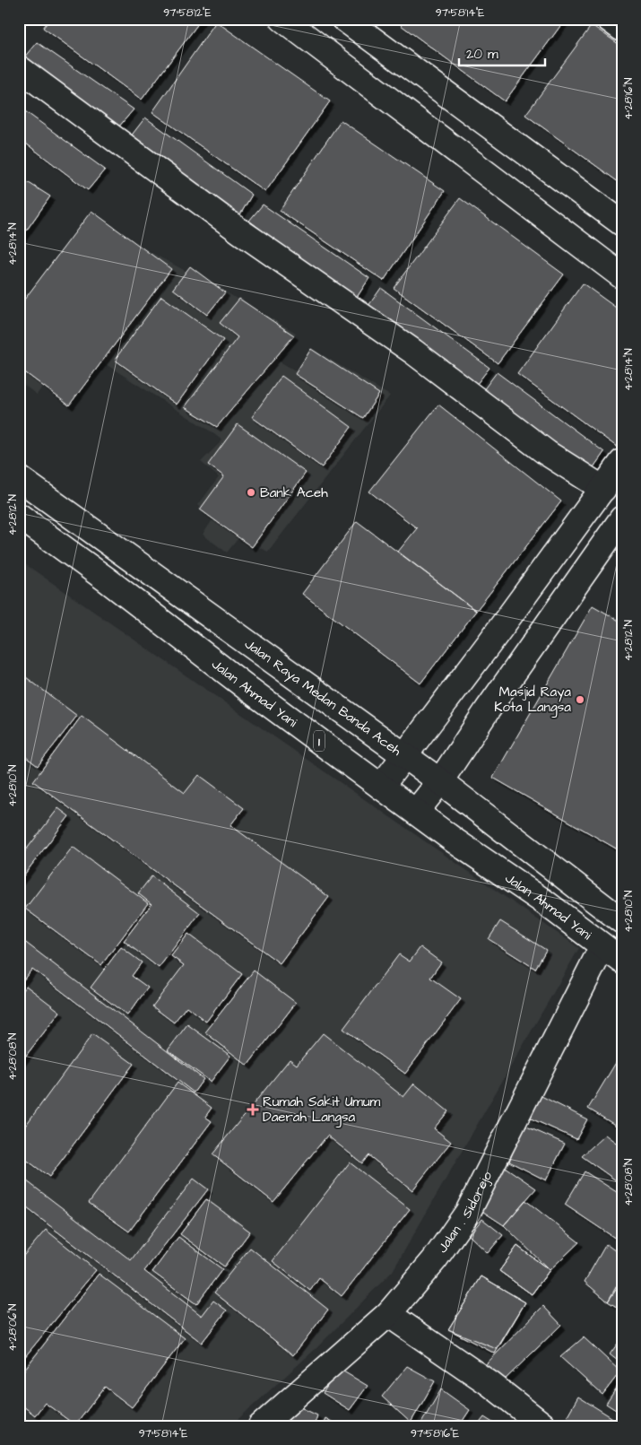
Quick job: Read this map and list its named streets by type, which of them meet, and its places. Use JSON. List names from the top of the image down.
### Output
{
  "streets": {
    "street": [
      "Jalan Ahmad Yani",
      "Jalan Raya Medan Banda Aceh",
      "1",
      "Jalan . Sidorejo"
    ]
  },
  "crossings": [
    ["Jalan Ahmad Yani", "Jalan . Sidorejo"]
  ],
  "places": {
    "other": ["Bank Aceh", "Masjid Raya Kota Langsa"],
    "health": ["Rumah Sakit Umum Daerah Langsa"]
  },
  "scale_bar": "20 m",
  "coordinates": [
    "97°58'12\"E",
    "97°58'14\"E",
    "4°28'16\"N",
    "4°28'14\"N",
    "4°28'12\"N",
    "4°28'10\"N",
    "4°28'08\"N",
    "4°28'06\"N",
    "97°58'16\"E"
  ]
}
